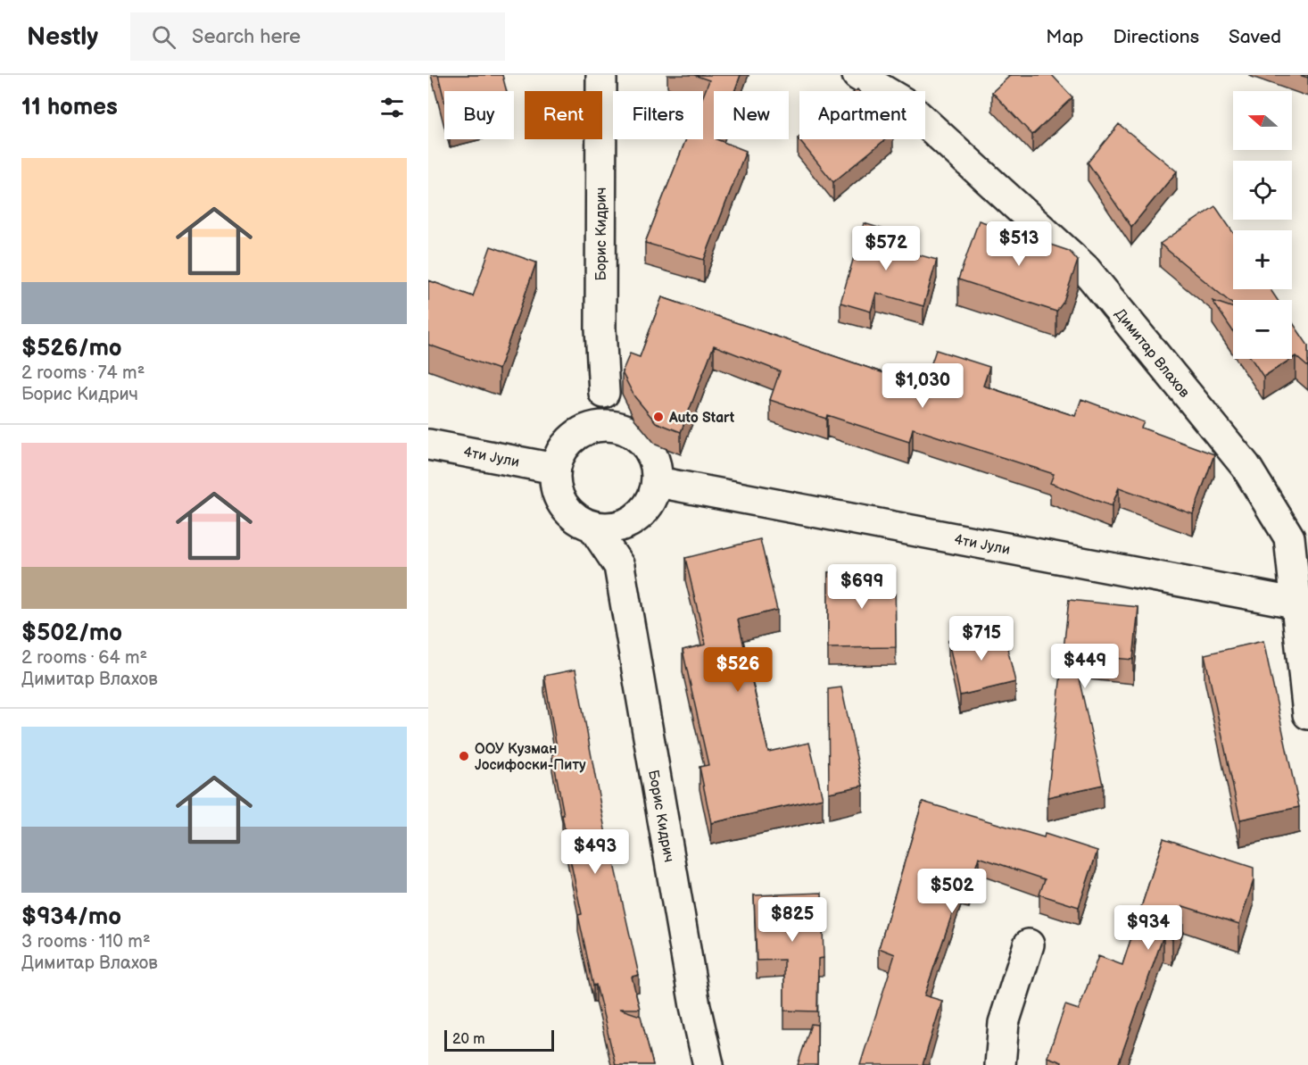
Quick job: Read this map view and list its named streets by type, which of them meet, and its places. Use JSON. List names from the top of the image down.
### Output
{
  "streets": {
    "street": ["Борис Кидрич", "Димитар Влахов", "4ти Јули"]
  },
  "crossings": [
    ["Димитар Влахов", "4ти Јули"]
  ],
  "places": ["Auto Start", "ООУ Кузман Јосифоски-Питу"],
  "scale_bar": "20 m",
  "north": "left",
  "page": {
    "header": "Nestly",
    "search": "Search here",
    "nav": ["Map", "Directions", "Saved"],
    "heading": "11 homes",
    "map_buttons": ["+", "−"],
    "chip": [
      "Buy",
      "Rent",
      "Filters",
      "New",
      "Apartment"
    ],
    "list": [
      {
        "name": "$526/mo",
        "note": "2 rooms · 74 m² · Борис Кидрич"
      },
      {
        "name": "$502/mo",
        "note": "2 rooms · 64 m² · Димитар Влахов"
      },
      {
        "name": "$934/mo",
        "note": "3 rooms · 110 m² · Димитар Влахов"
      }
    ],
    "price": [
      "$513",
      "$572",
      "$1,030",
      "$699",
      "$715",
      "$449",
      "$526",
      "$493",
      "$502",
      "$825",
      "$934"
    ],
    "scale": "20 m"
  }
}
